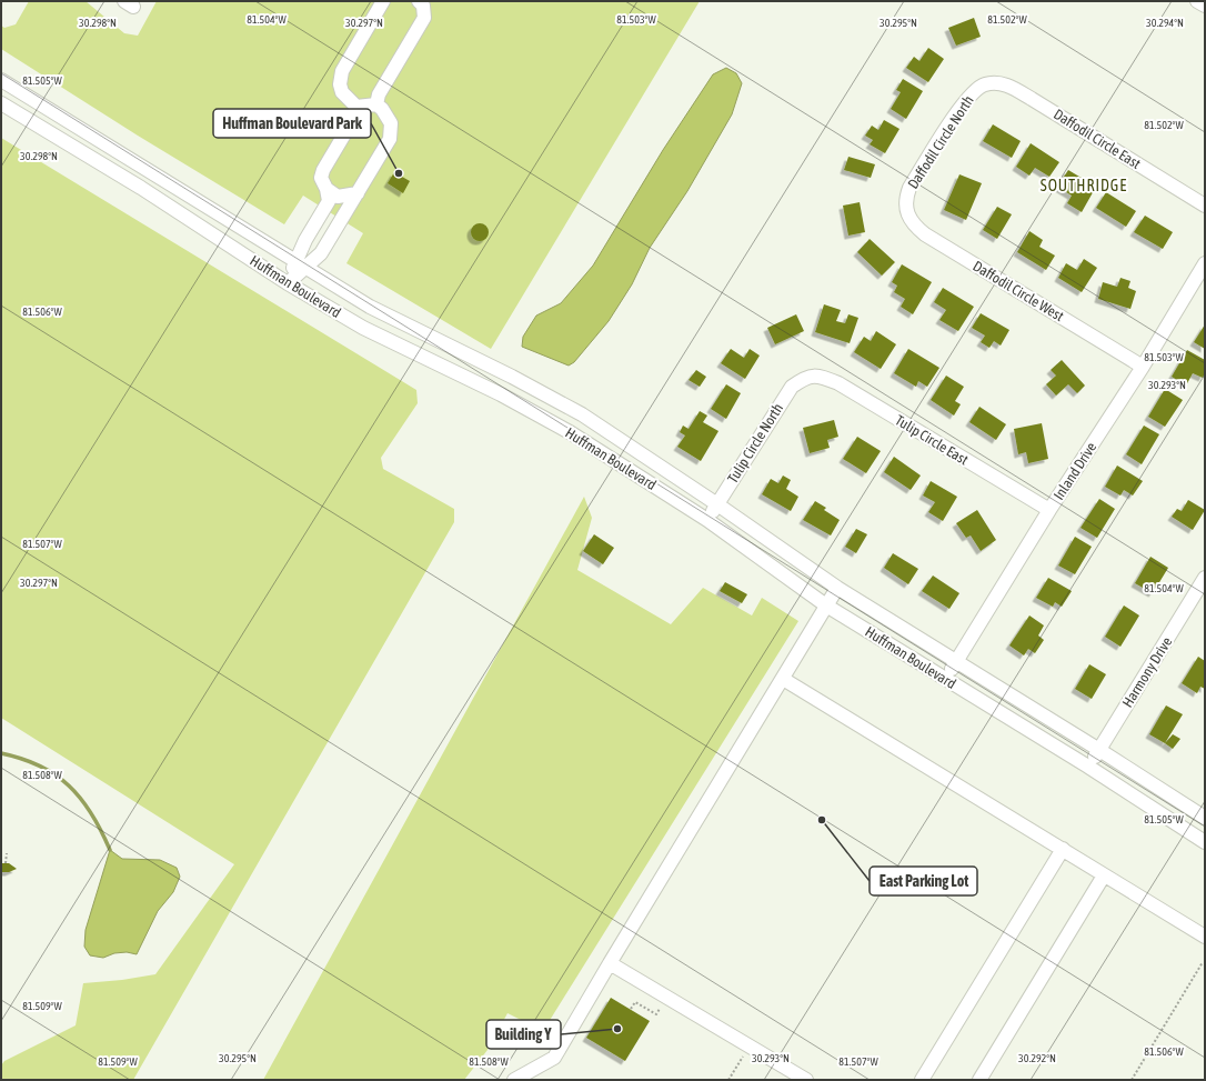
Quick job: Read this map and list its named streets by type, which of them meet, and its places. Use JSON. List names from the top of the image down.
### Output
{
  "streets": {
    "street": [
      "Daffodil Circle East",
      "Daffodil Circle North",
      "Huffman Boulevard",
      "Daffodil Circle West",
      "Tulip Circle East",
      "Tulip Circle North",
      "Inland Drive",
      "Harmony Drive"
    ]
  },
  "crossings": [
    ["Daffodil Circle East", "Daffodil Circle North"],
    ["Daffodil Circle North", "Daffodil Circle West"],
    ["Huffman Boulevard", "Tulip Circle North"],
    ["Huffman Boulevard", "Inland Drive"],
    ["Huffman Boulevard", "Harmony Drive"],
    ["Daffodil Circle West", "Inland Drive"],
    ["Tulip Circle East", "Tulip Circle North"],
    ["Tulip Circle East", "Inland Drive"]
  ],
  "districts": ["SOUTHRIDGE"],
  "places": ["Huffman Boulevard Park", "East Parking Lot", "Building Y"],
  "coordinates": [
    "81.504°W",
    "81.503°W",
    "81.502°W",
    "30.298°N",
    "30.297°N",
    "30.295°N",
    "30.294°N",
    "81.505°W",
    "81.506°W",
    "30.293°N",
    "81.507°W",
    "81.508°W",
    "81.509°W",
    "30.292°N"
  ]
}
